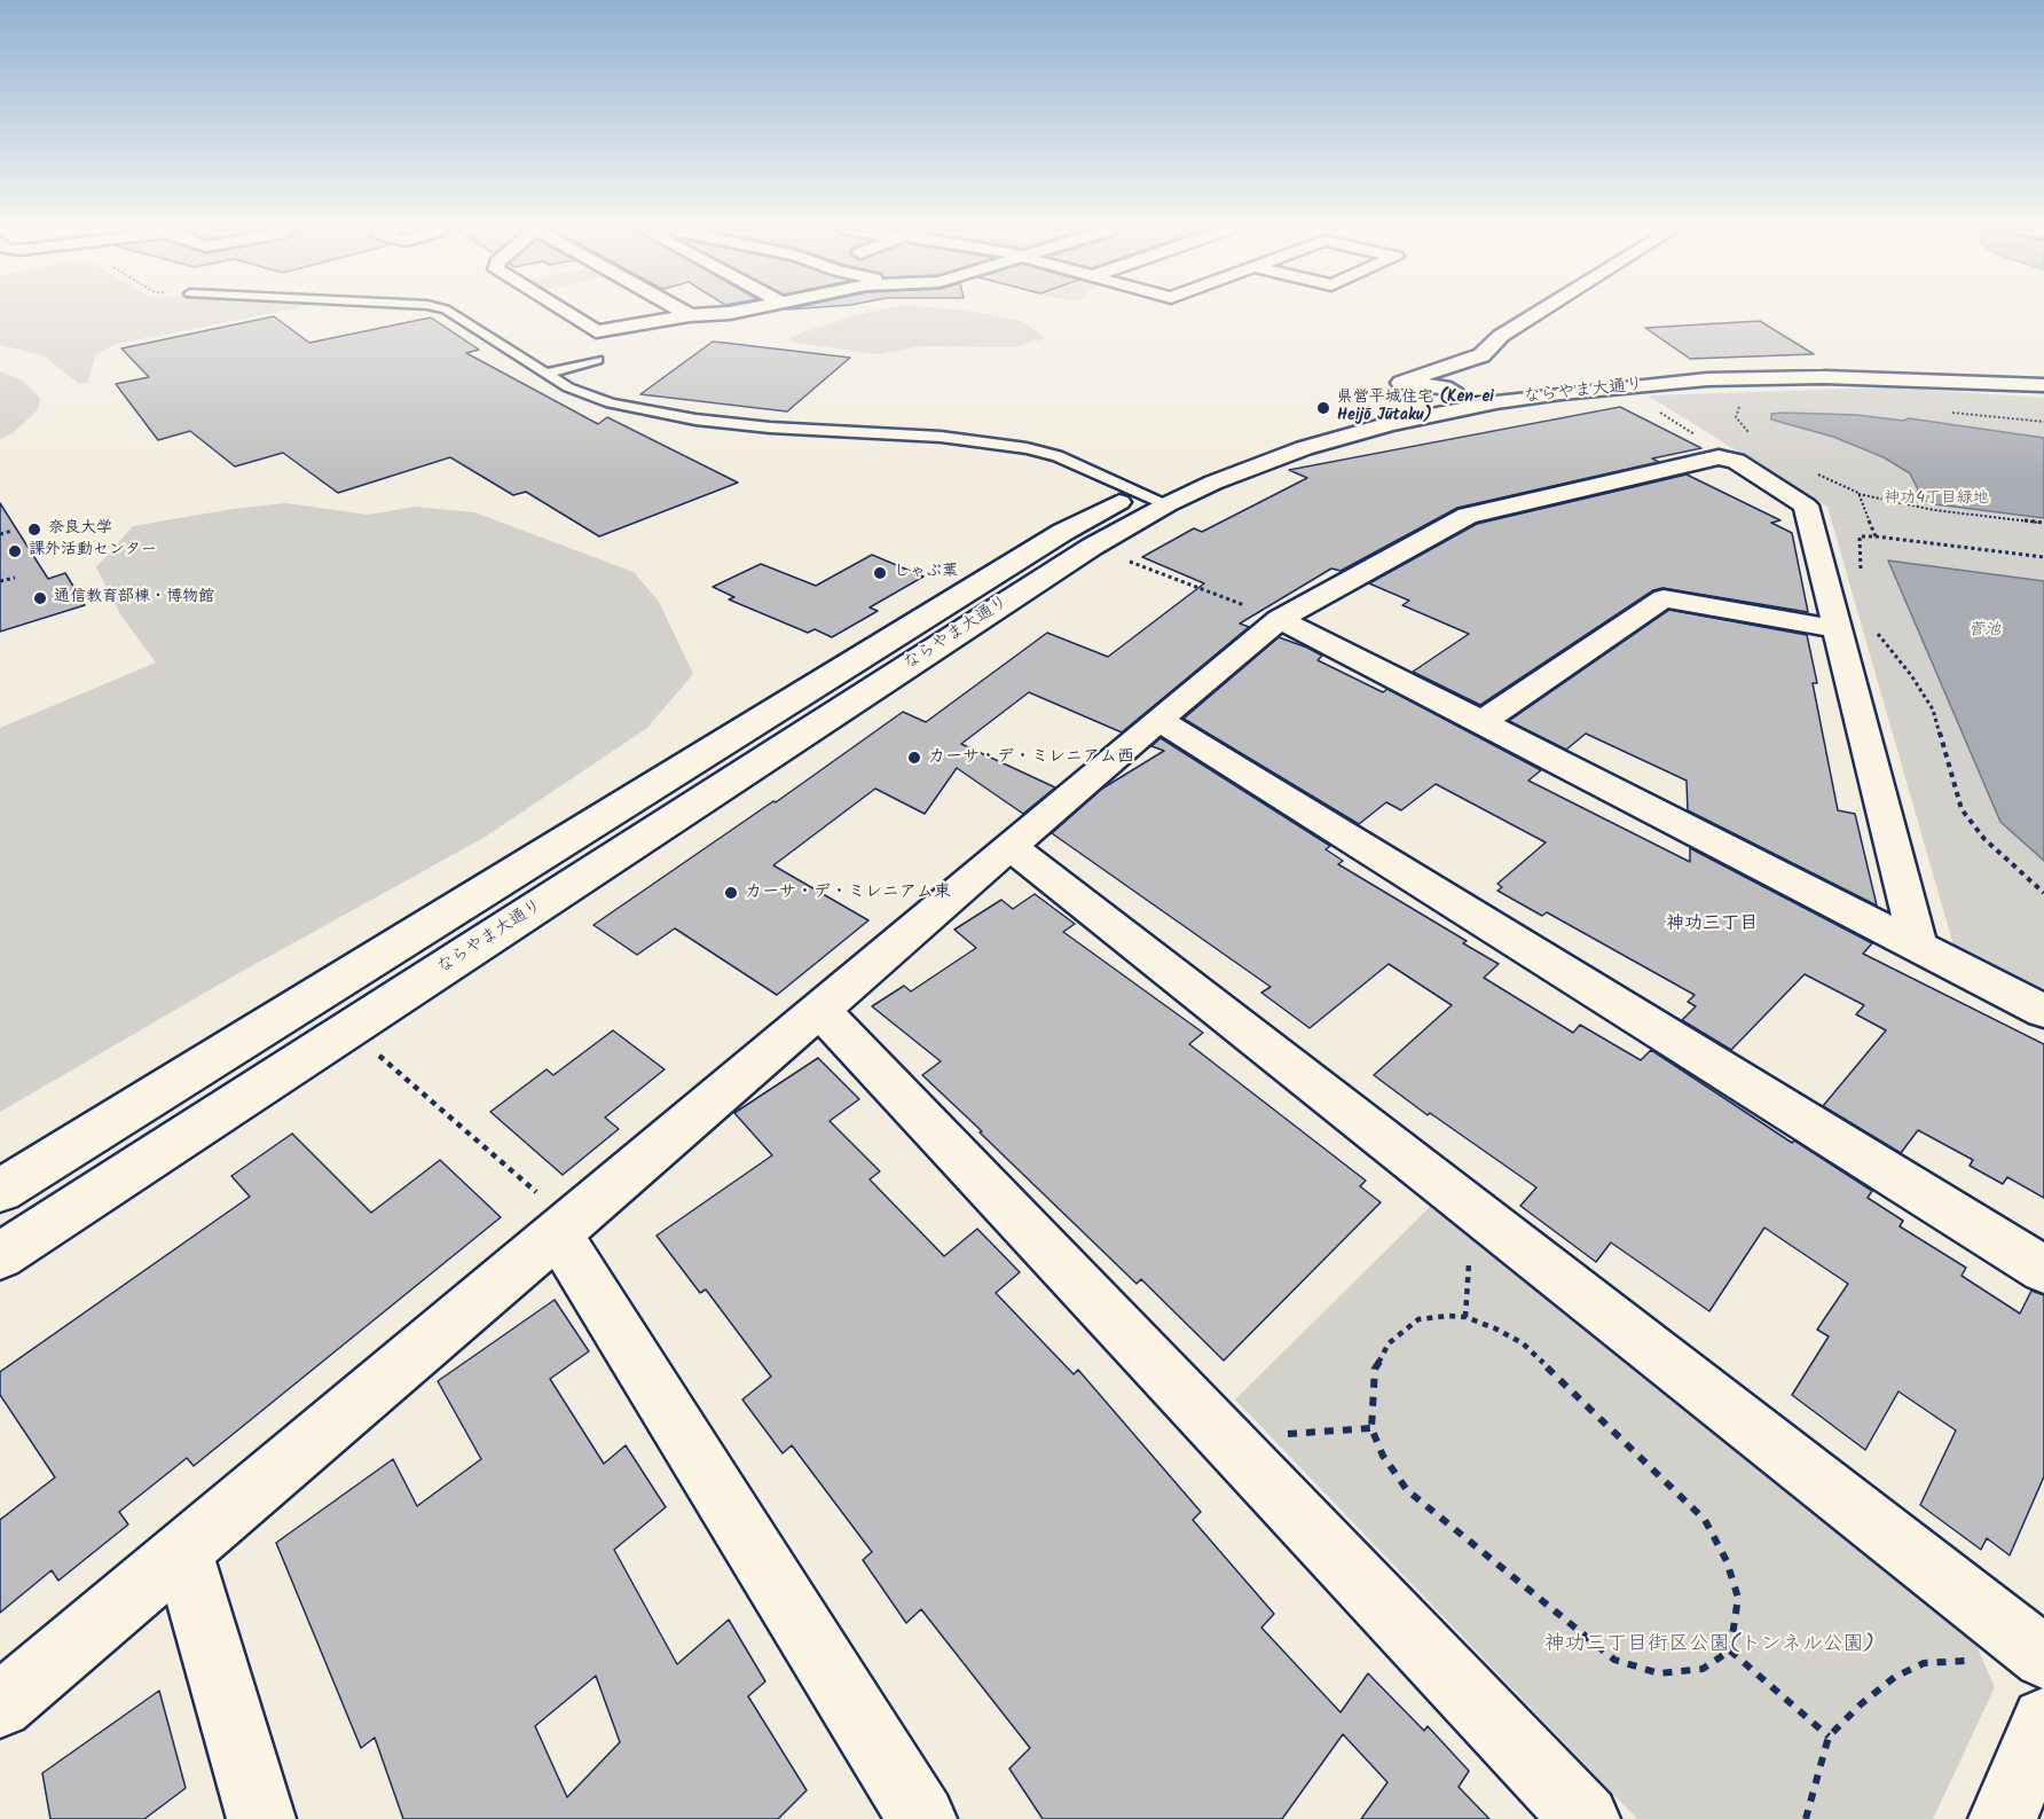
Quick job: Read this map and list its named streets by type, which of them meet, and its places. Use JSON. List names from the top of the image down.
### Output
{
  "streets": {
    "street": ["ならやま大通り"]
  },
  "districts": ["神功三丁目"],
  "water": ["菅池"],
  "parks": ["神功4丁目緑地", "神功三丁目街区公園(トンネル公園)"],
  "places": [
    "県営平城住宅 (Ken-ei Heijō Jūtaku)",
    "奈良大学",
    "課外活動センター",
    "しゃぶ葉",
    "通信教育部棟・博物館",
    "カーサ・デ・ミレニアム西",
    "カーサ・デ・ミレニアム東"
  ]
}
